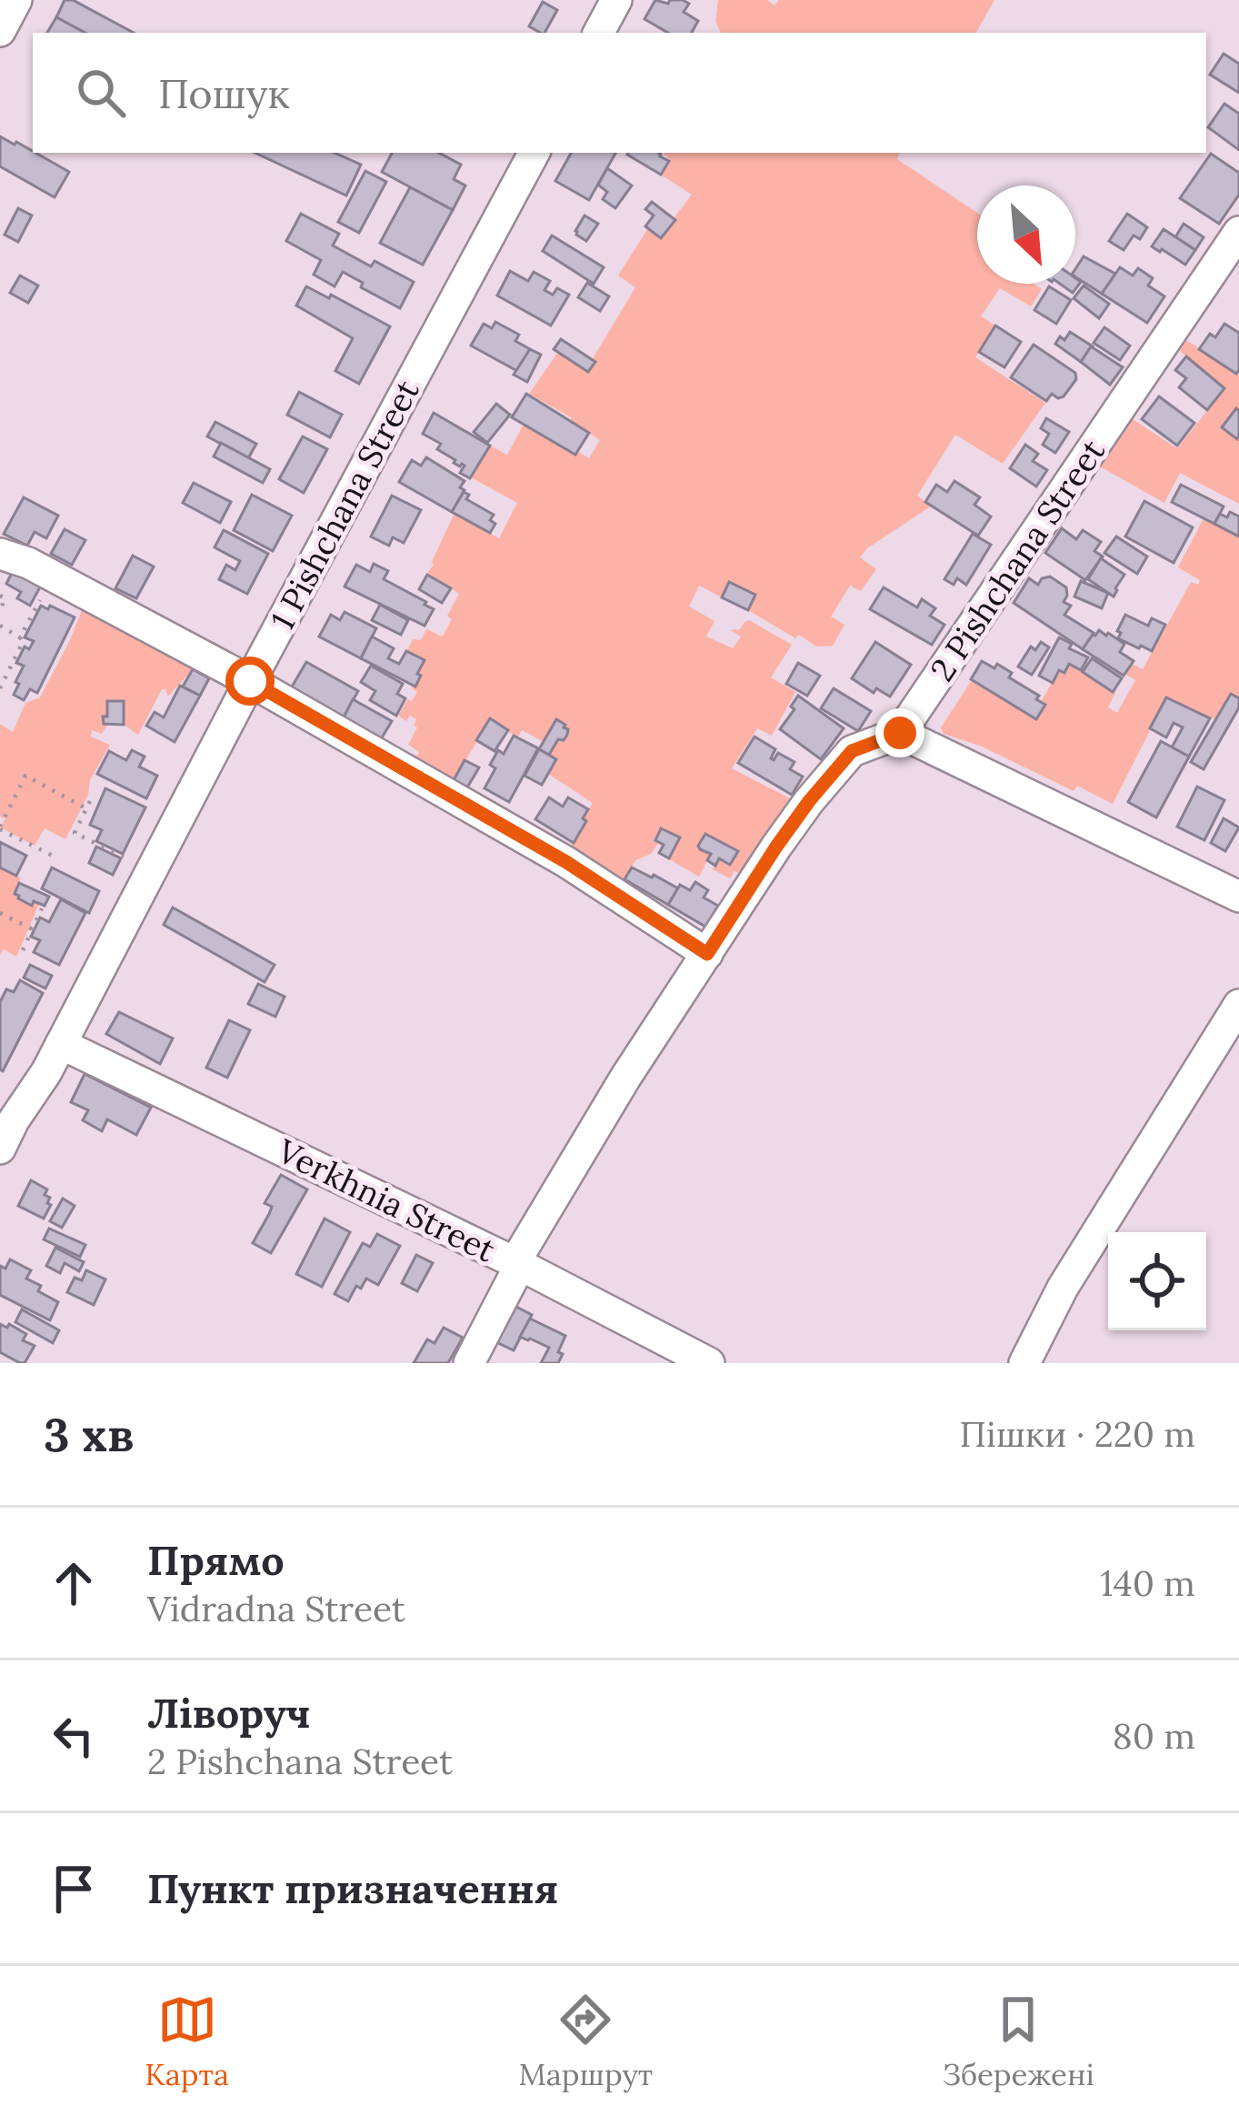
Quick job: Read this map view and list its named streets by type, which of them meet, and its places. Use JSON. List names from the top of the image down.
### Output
{
  "streets": {
    "street": ["1 Pishchana Street", "2 Pishchana Street", "Verkhnia Street"]
  },
  "crossings": [
    ["1 Pishchana Street", "Verkhnia Street"]
  ],
  "north": "bottom right",
  "page": {
    "search": "Пошук",
    "heading": ["3 хв", "Пішки · 220 m"],
    "list": [
      ["Прямо", "Vidradna Street", "140 m"],
      ["Ліворуч", "2 Pishchana Street", "80 m"],
      "Пункт призначення"
    ],
    "nav": ["Карта", "Маршрут", "Збережені"]
  }
}
